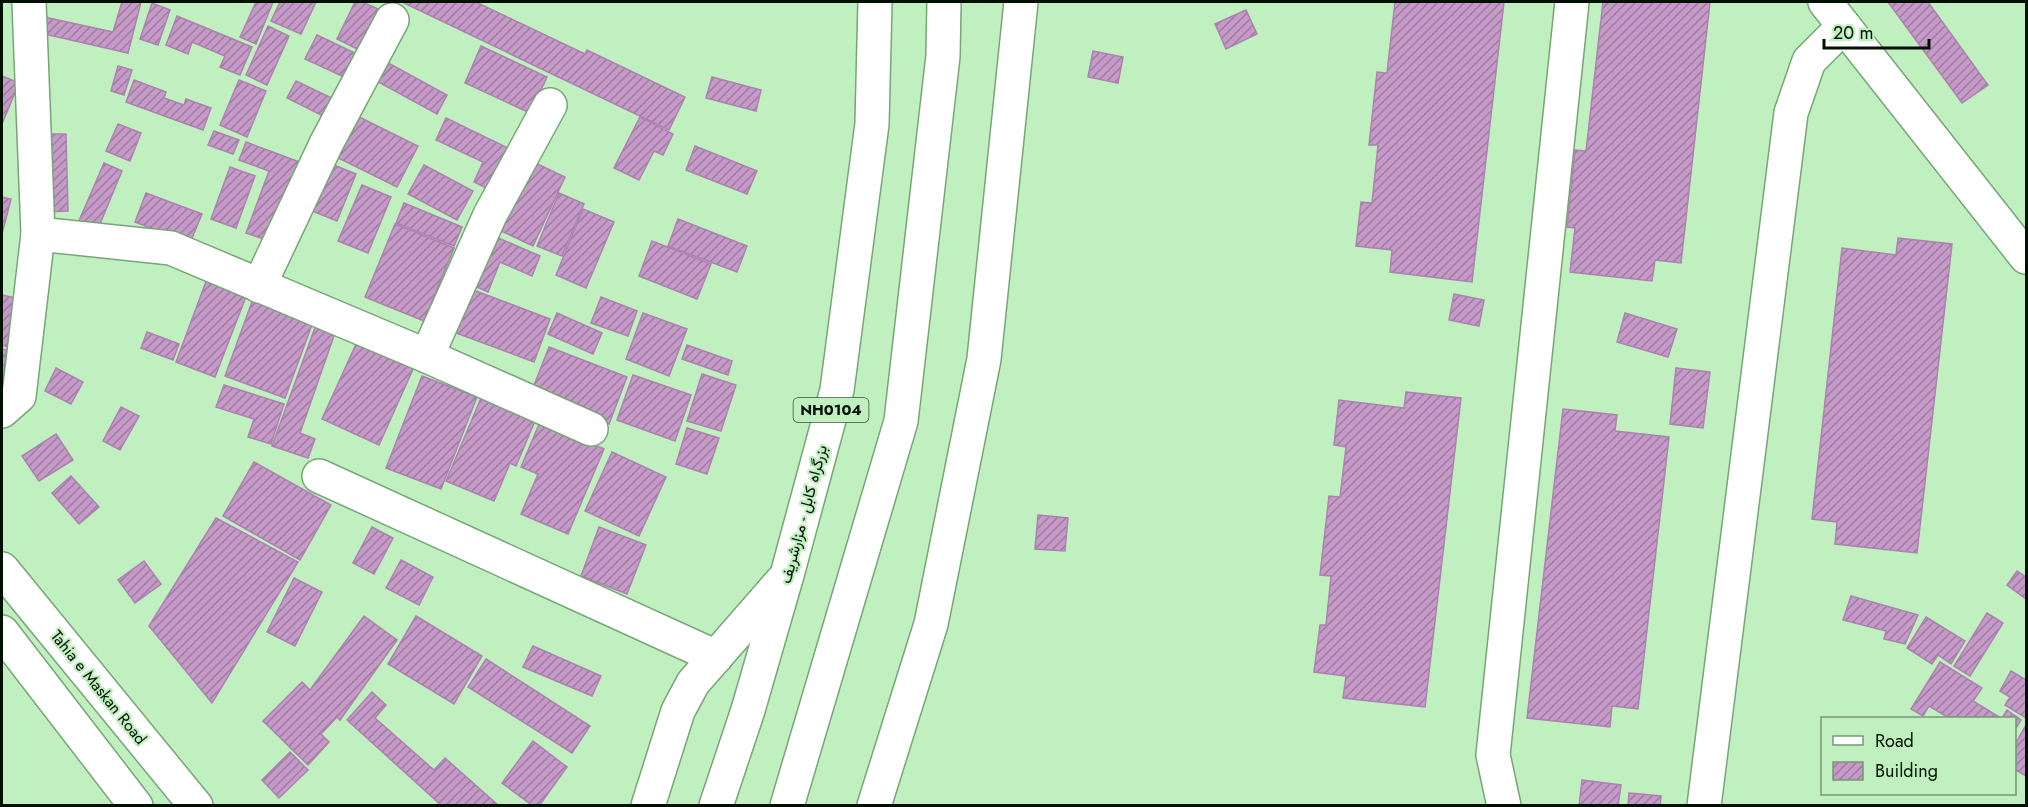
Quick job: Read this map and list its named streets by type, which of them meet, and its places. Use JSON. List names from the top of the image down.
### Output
{
  "streets": {
    "main road": ["NH0104", "بزرگراه کابل - مزارشریف", "Tahia e Maskan Road"]
  },
  "legend": ["Road", "Building"],
  "scale_bar": "20 m"
}
